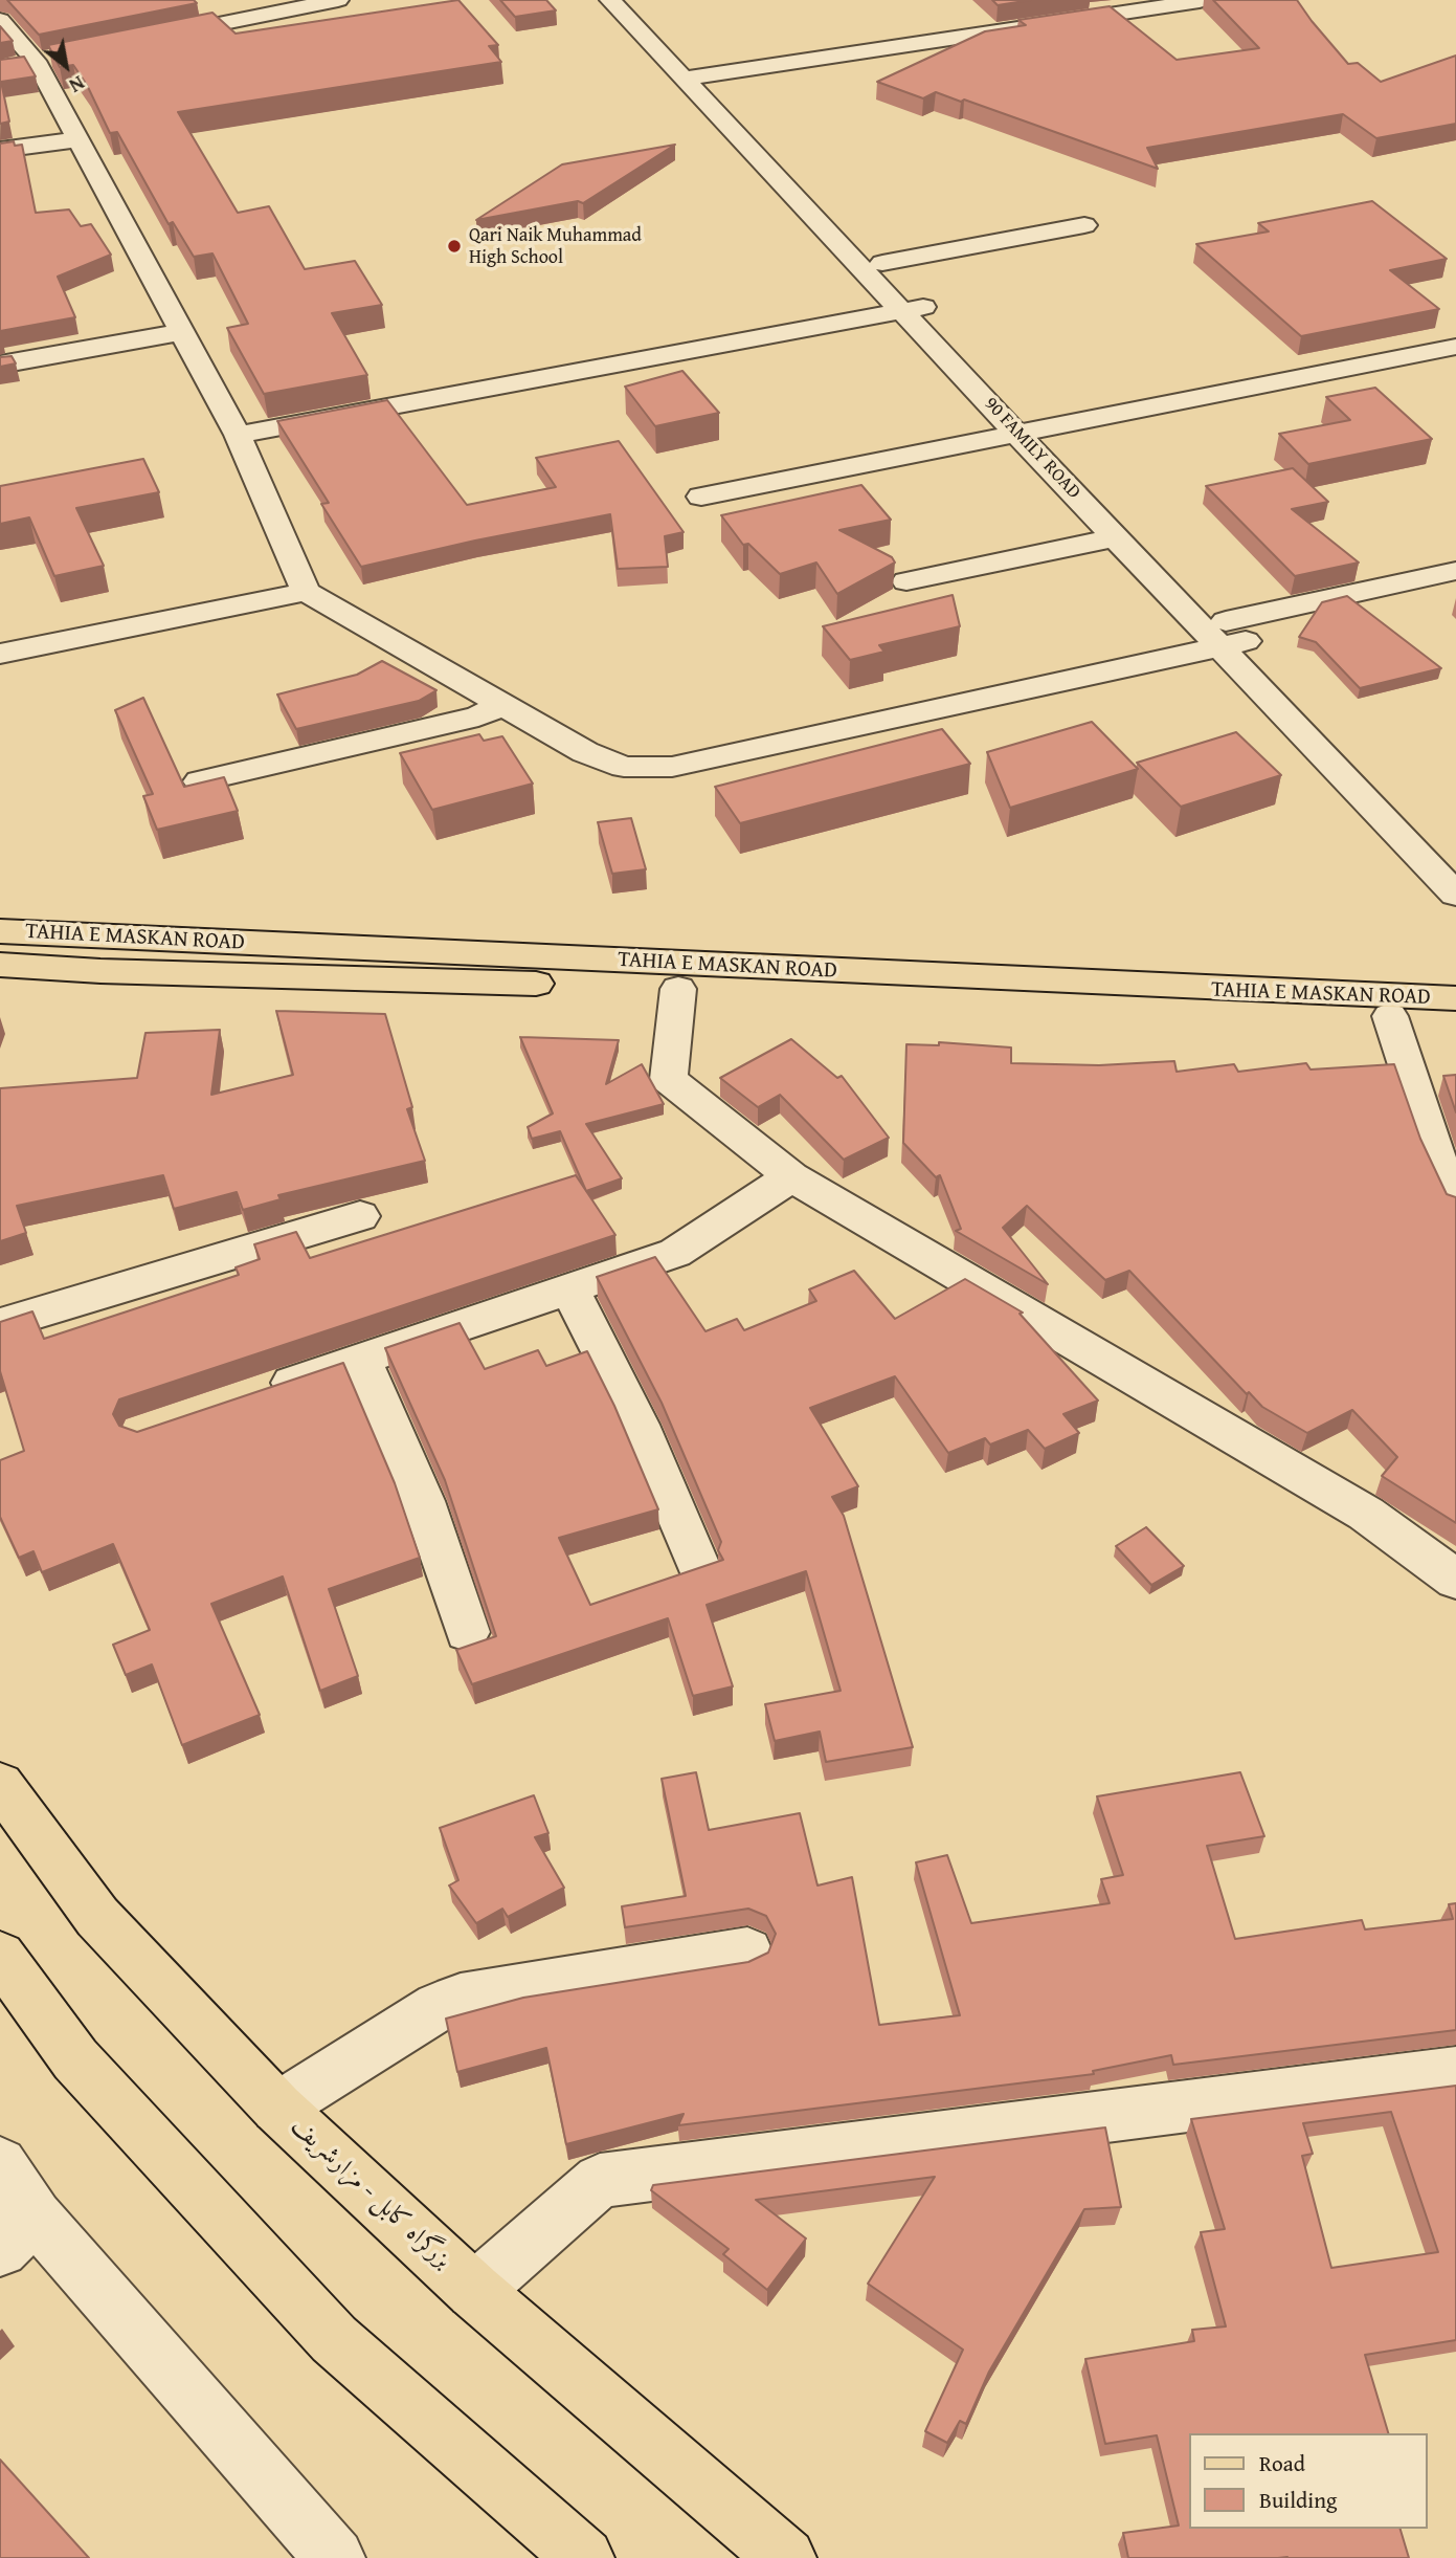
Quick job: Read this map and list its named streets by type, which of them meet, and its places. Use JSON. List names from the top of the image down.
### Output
{
  "streets": {
    "main road": ["TAHIA E MASKAN ROAD", "بزرگراه کابل - مزارشریف"],
    "street": ["90 FAMILY ROAD"]
  },
  "places": ["Qari Naik Muhammad High School"],
  "legend": ["Road", "Building"],
  "north": "bottom right"
}
